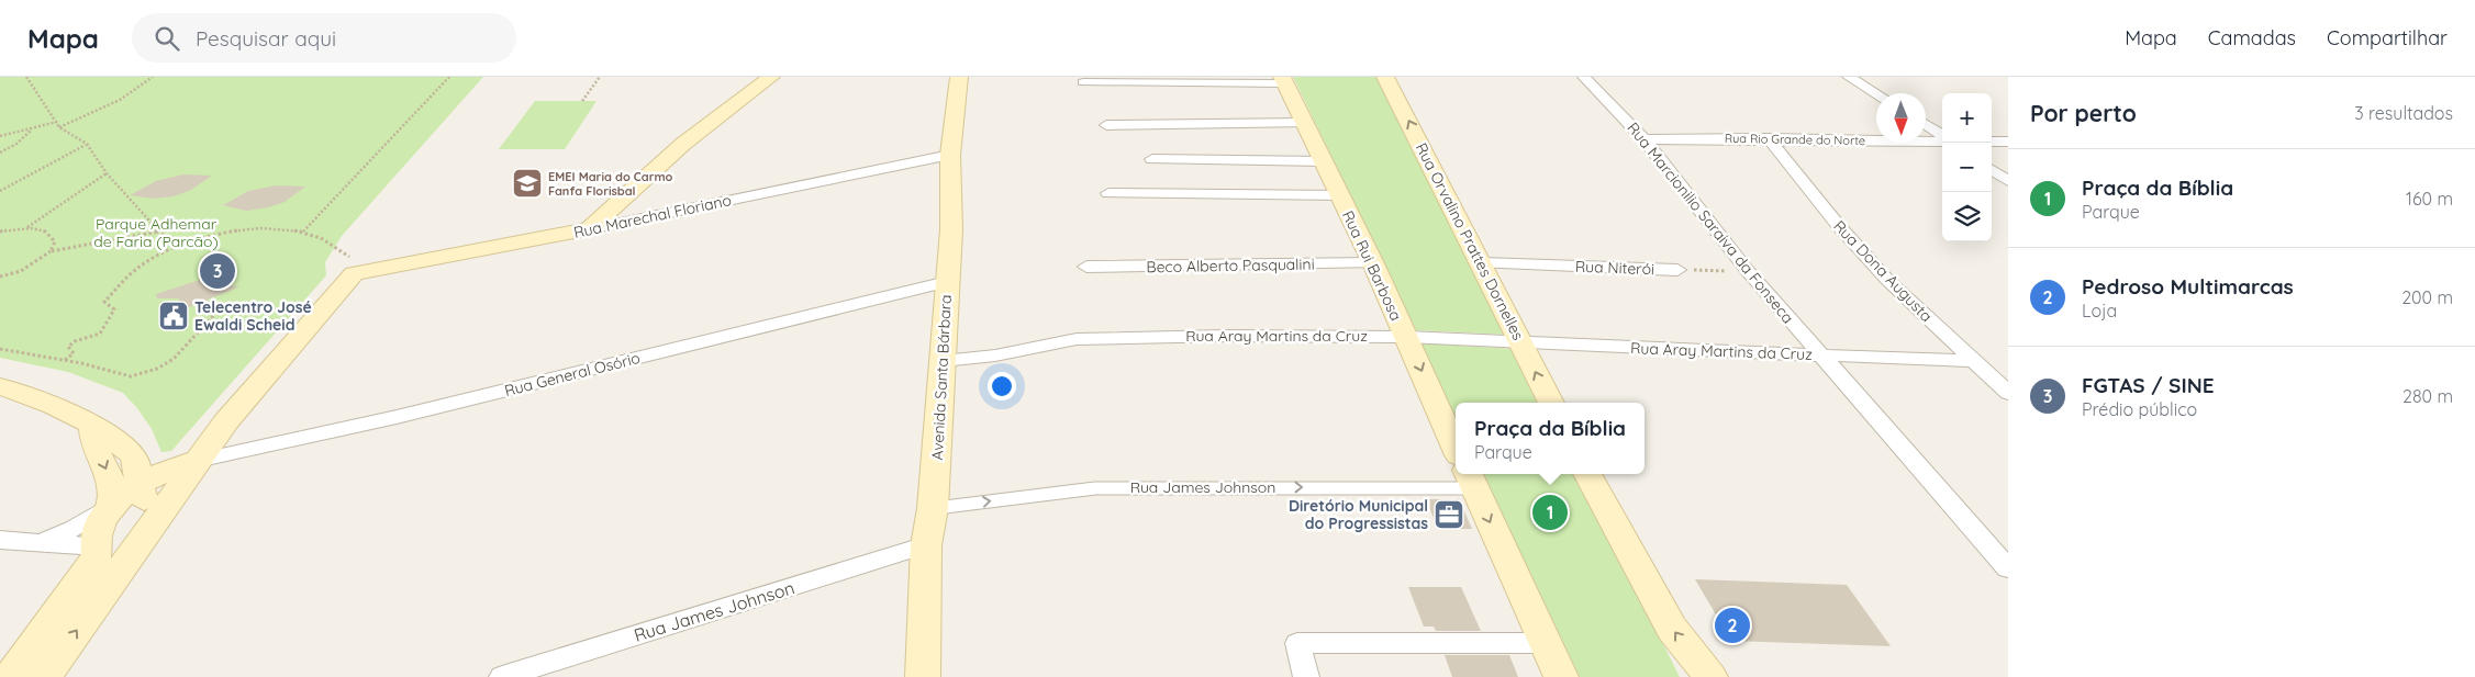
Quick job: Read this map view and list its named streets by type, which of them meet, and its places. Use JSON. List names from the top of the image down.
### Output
{
  "streets": {
    "street": [
      "Rua Rio Grande do Norte",
      "Rua Marechal Floriano",
      "Rua Marcionilio Saraiva da Fonseca",
      "Rua Orvalino Prattes Dornelles",
      "Beco Alberto Pasqualini",
      "Rua Rui Barbosa",
      "Rua Niterói",
      "Rua Dona Augusta",
      "Rua Aray Martins da Cruz",
      "Rua General Osório",
      "Avenida Santa Bárbara",
      "Rua James Johnson"
    ]
  },
  "crossings": [
    ["Rua Rio Grande do Norte", "Rua Marcionilio Saraiva da Fonseca"],
    ["Rua Rio Grande do Norte", "Rua Dona Augusta"],
    ["Rua Marechal Floriano", "Avenida Santa Bárbara"],
    ["Rua Marcionilio Saraiva da Fonseca", "Rua Aray Martins da Cruz"],
    ["Rua Orvalino Prattes Dornelles", "Rua Niterói"],
    ["Rua Orvalino Prattes Dornelles", "Rua Aray Martins da Cruz"],
    ["Beco Alberto Pasqualini", "Rua Rui Barbosa"],
    ["Rua Rui Barbosa", "Rua Aray Martins da Cruz"],
    ["Rua Dona Augusta", "Rua Aray Martins da Cruz"],
    ["Rua Aray Martins da Cruz", "Avenida Santa Bárbara"],
    ["Rua General Osório", "Avenida Santa Bárbara"],
    ["Avenida Santa Bárbara", "Rua James Johnson"]
  ],
  "one_way": ["Rua Orvalino Prattes Dornelles", "Rua James Johnson"],
  "parks": ["Parque Adhemar de Faria (Parcão)"],
  "places": {
    "school or university": ["EMEI Maria do Carmo Fanfa Florisbal"],
    "public building": ["Telecentro José Ewaldi Scheid"],
    "office": ["Diretório Municipal do Progressistas"]
  },
  "north": "bottom",
  "page": {
    "header": "Mapa",
    "search": "Pesquisar aqui",
    "nav": ["Mapa", "Camadas", "Compartilhar"],
    "heading": ["Por perto", "3 resultados"],
    "map_buttons": ["+", "−"],
    "list": [
      {
        "mark": "1",
        "name": "Praça da Bíblia",
        "note": "Parque",
        "value": "160 m"
      },
      {
        "mark": "2",
        "name": "Pedroso Multimarcas",
        "note": "Loja",
        "value": "200 m"
      },
      {
        "mark": "3",
        "name": "FGTAS / SINE",
        "note": "Prédio público",
        "value": "280 m"
      }
    ],
    "pins": ["3", "1", "2"],
    "popup": ["Praça da Bíblia", "Parque"]
  }
}
